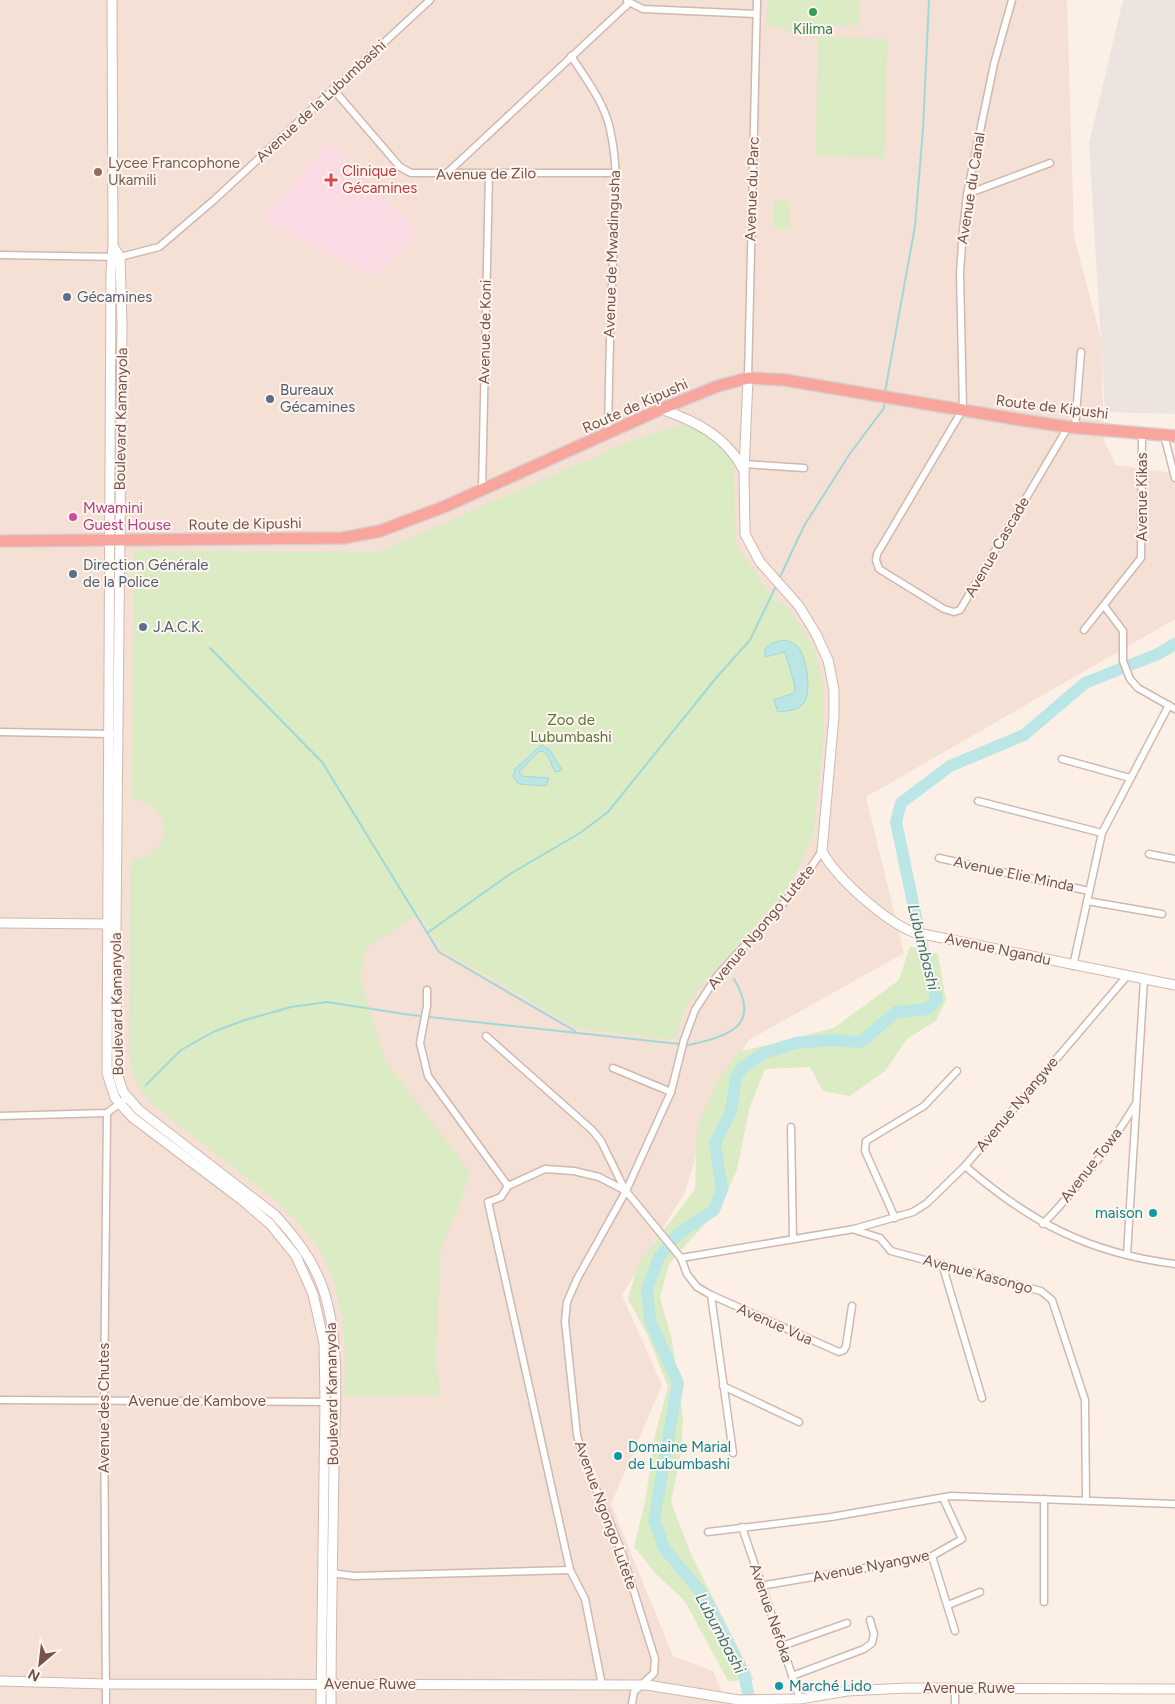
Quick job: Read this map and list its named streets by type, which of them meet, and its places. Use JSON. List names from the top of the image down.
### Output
{
  "streets": {
    "highway": ["Route de Kipushi"],
    "main road": [
      "Boulevard Kamanyola",
      "Avenue Ngongo Lutete",
      "Avenue Ngandu",
      "Avenue Ruwe"
    ],
    "street": [
      "Avenue de la Lubumbashi",
      "Avenue de Zilo",
      "Avenue du Canal",
      "Avenue du Parc",
      "Avenue de Mwadingusha",
      "Avenue de Koni",
      "Avenue Kikas",
      "Avenue Cascade",
      "Avenue Elie Minda",
      "Avenue Nyangwe",
      "Avenue Towa",
      "Avenue Kasongo",
      "Avenue Vua",
      "Avenue de Kambove",
      "Avenue des Chutes",
      "Avenue Nefoka"
    ]
  },
  "crossings": [
    ["Avenue de la Lubumbashi", "Avenue de Zilo"],
    ["Avenue de la Lubumbashi", "Boulevard Kamanyola"],
    ["Avenue de Zilo", "Avenue de Mwadingusha"],
    ["Avenue de Zilo", "Avenue de Koni"],
    ["Avenue du Canal", "Route de Kipushi"],
    ["Avenue du Canal", "Avenue Cascade"],
    ["Avenue du Parc", "Route de Kipushi"],
    ["Avenue du Parc", "Avenue Ngongo Lutete"],
    ["Avenue de Mwadingusha", "Route de Kipushi"],
    ["Avenue de Koni", "Route de Kipushi"],
    ["Route de Kipushi", "Boulevard Kamanyola"],
    ["Route de Kipushi", "Avenue Kikas"],
    ["Route de Kipushi", "Avenue Cascade"],
    ["Route de Kipushi", "Avenue Ngongo Lutete"],
    ["Boulevard Kamanyola", "Avenue de Kambove"],
    ["Boulevard Kamanyola", "Avenue Ruwe"],
    ["Avenue Ngongo Lutete", "Avenue Ngandu"],
    ["Avenue Ngongo Lutete", "Avenue Vua"],
    ["Avenue Ngongo Lutete", "Avenue Ruwe"],
    ["Avenue Ngandu", "Avenue Nyangwe"],
    ["Avenue Ngandu", "Avenue Towa"],
    ["Avenue Nyangwe", "Avenue Kasongo"],
    ["Avenue Nyangwe", "Avenue Vua"],
    ["Avenue Nyangwe", "Avenue Nefoka"],
    ["Avenue de Kambove", "Avenue des Chutes"],
    ["Avenue des Chutes", "Avenue Ruwe"],
    ["Avenue Nefoka", "Avenue Ruwe"]
  ],
  "water": ["Lubumbashi"],
  "parks": ["Zoo de Lubumbashi"],
  "places": {
    "other": [
      "Kilima",
      "Lycee Francophone Ukamili",
      "Gécamines",
      "Bureaux Gécamines",
      "Mwamini Guest House",
      "Direction Générale de la Police",
      "J.A.C.K.",
      "maison",
      "Domaine Marial de Lubumbashi",
      "Marché Lido"
    ],
    "health": ["Clinique Gécamines"]
  },
  "north": "bottom left"
}
